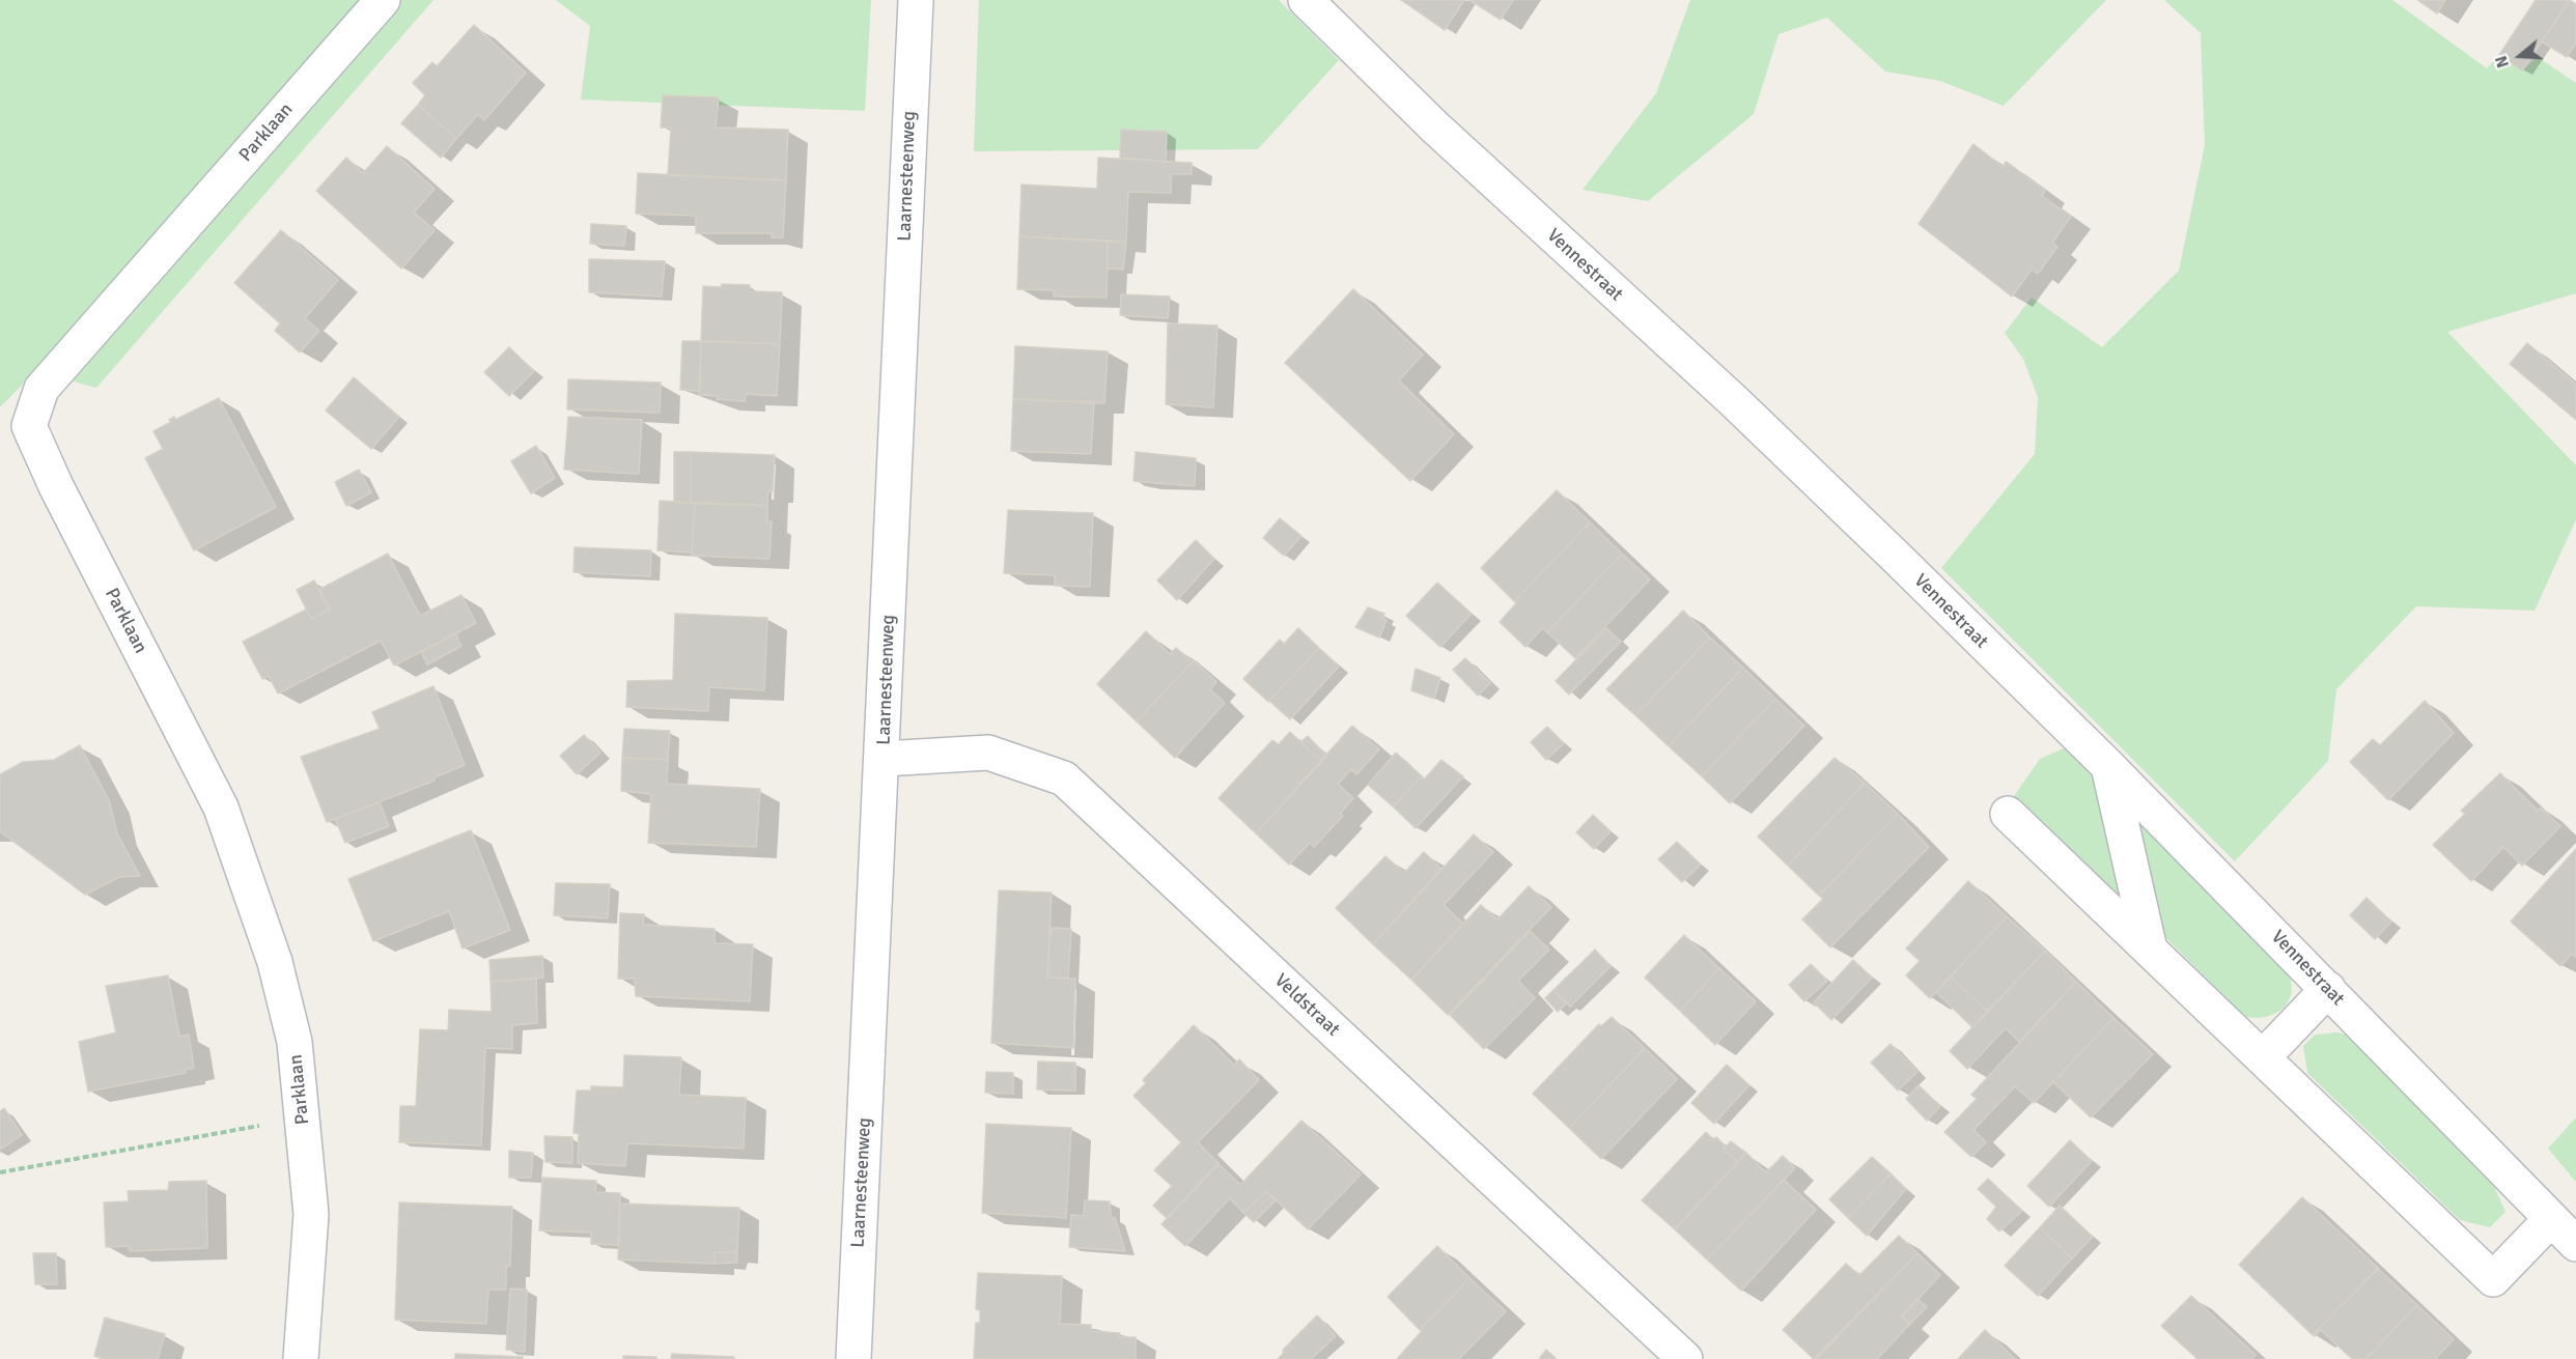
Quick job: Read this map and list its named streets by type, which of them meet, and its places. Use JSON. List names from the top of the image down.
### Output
{
  "streets": {
    "street": [
      "Parklaan",
      "Laarnesteenweg",
      "Vennestraat",
      "Veldstraat"
    ]
  },
  "crossings": [
    ["Laarnesteenweg", "Veldstraat"]
  ],
  "north": "left"
}
